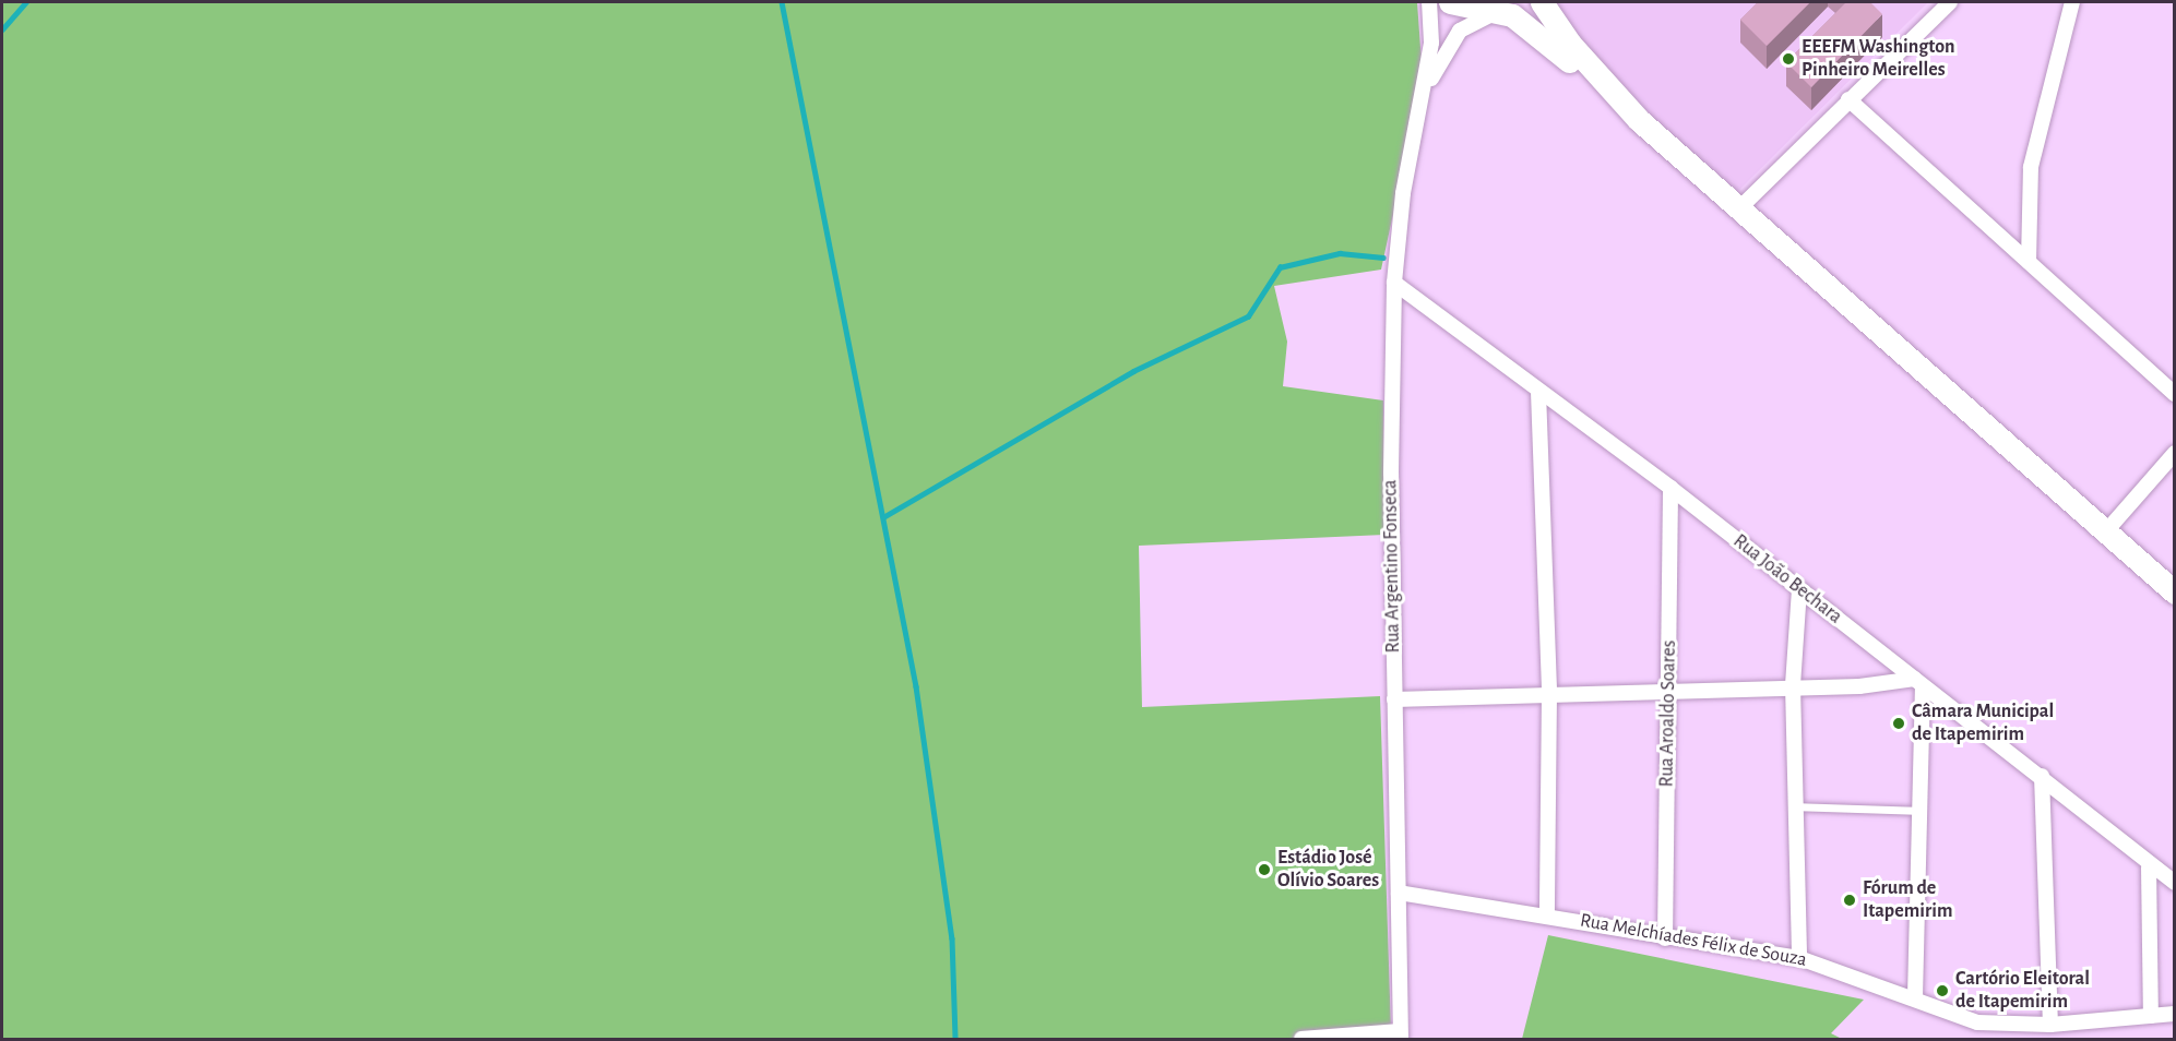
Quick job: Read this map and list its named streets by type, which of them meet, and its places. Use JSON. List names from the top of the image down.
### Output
{
  "streets": {
    "street": [
      "Rua Argentino Fonseca",
      "Rua João Bechara",
      "Rua Aroaldo Soares",
      "Rua Melchíades Félix de Souza"
    ]
  },
  "crossings": [
    ["Rua Argentino Fonseca", "Rua João Bechara"],
    ["Rua Argentino Fonseca", "Rua Melchíades Félix de Souza"],
    ["Rua João Bechara", "Rua Aroaldo Soares"],
    ["Rua Aroaldo Soares", "Rua Melchíades Félix de Souza"]
  ],
  "places": [
    "EEEFM Washington Pinheiro Meirelles",
    "Câmara Municipal de Itapemirim",
    "Estádio José Olívio Soares",
    "Fórum de Itapemirim",
    "Cartório Eleitoral de Itapemirim"
  ]
}
